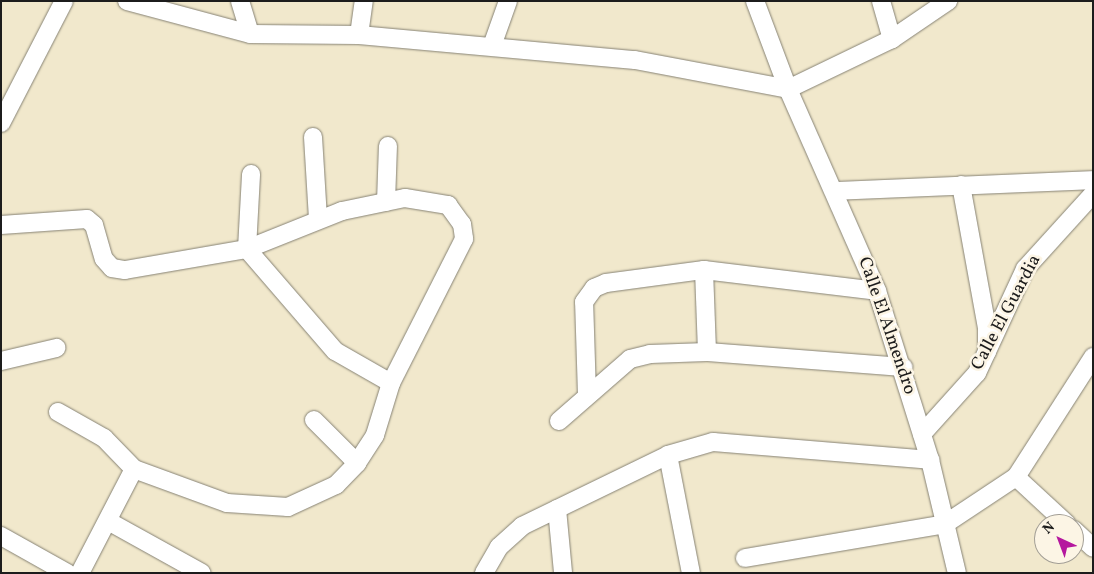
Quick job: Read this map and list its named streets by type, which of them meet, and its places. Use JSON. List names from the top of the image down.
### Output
{
  "streets": {
    "street": ["Calle El Guardia", "Calle El Almendro"]
  },
  "crossings": [
    ["Calle El Guardia", "Calle El Almendro"]
  ],
  "north": "top left"
}
